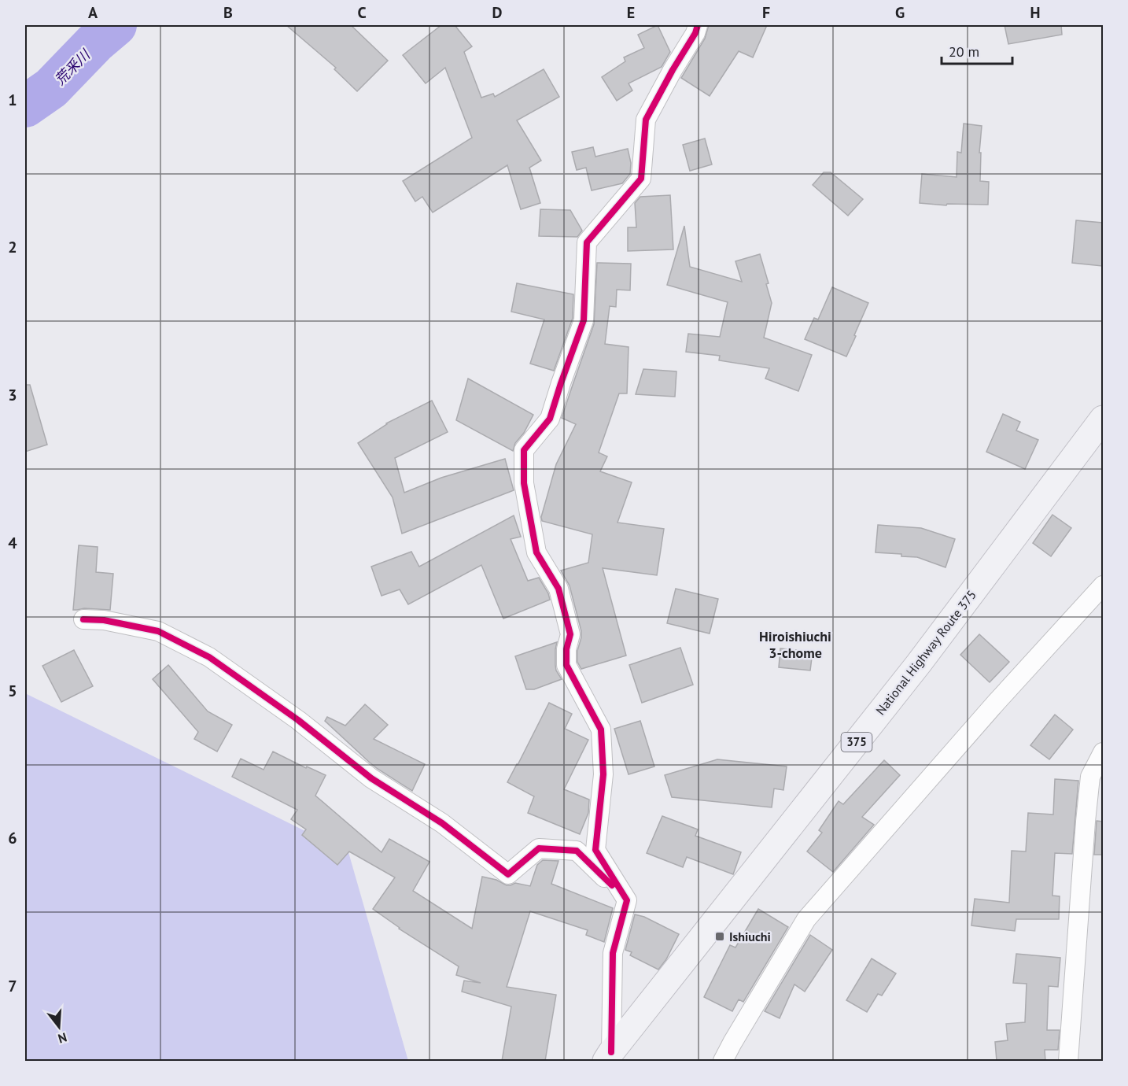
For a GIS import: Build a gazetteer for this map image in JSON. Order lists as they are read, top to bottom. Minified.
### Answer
{"streets":{"highway":["National Highway Route 375","375"]},"districts":["Hiroishiuchi 3-chome"],"water":["荒釆川"],"places":{"transit":["Ishiuchi"]},"scale_bar":"20 m","north":"bottom","grid":{"columns":["A","B","C","D","E","F","G","H"],"rows":["1","2","3","4","5","6","7"]}}
